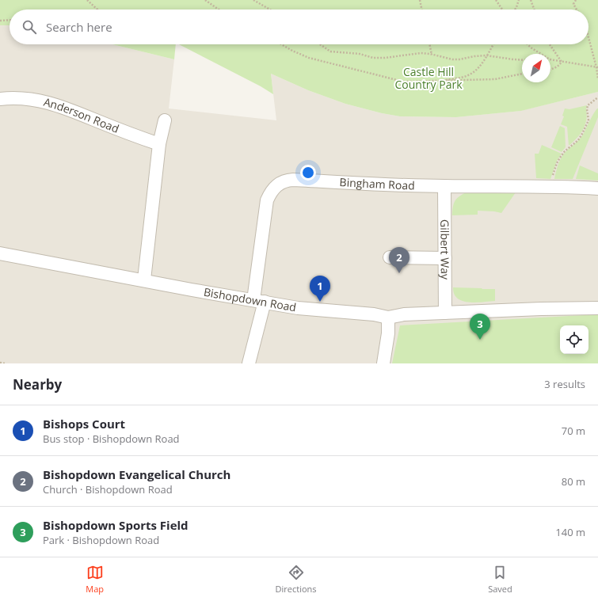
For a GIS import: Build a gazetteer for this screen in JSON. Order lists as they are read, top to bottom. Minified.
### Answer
{"streets":{"street":["Anderson Road","Bingham Road","Gilbert Way","Bishopdown Road"]},"crossings":[["Bingham Road","Gilbert Way"],["Bingham Road","Bishopdown Road"],["Gilbert Way","Bishopdown Road"]],"parks":["Castle Hill Country Park"],"north":"top right","page":{"search":"Search here","pins":["2","1","3"],"heading":["Nearby","3 results"],"list":[{"mark":"1","name":"Bishops Court","note":"Bus stop · Bishopdown Road","value":"70 m"},{"mark":"2","name":"Bishopdown Evangelical Church","note":"Church · Bishopdown Road","value":"80 m"},{"mark":"3","name":"Bishopdown Sports Field","note":"Park · Bishopdown Road","value":"140 m"}],"nav":["Map","Directions","Saved"]}}
